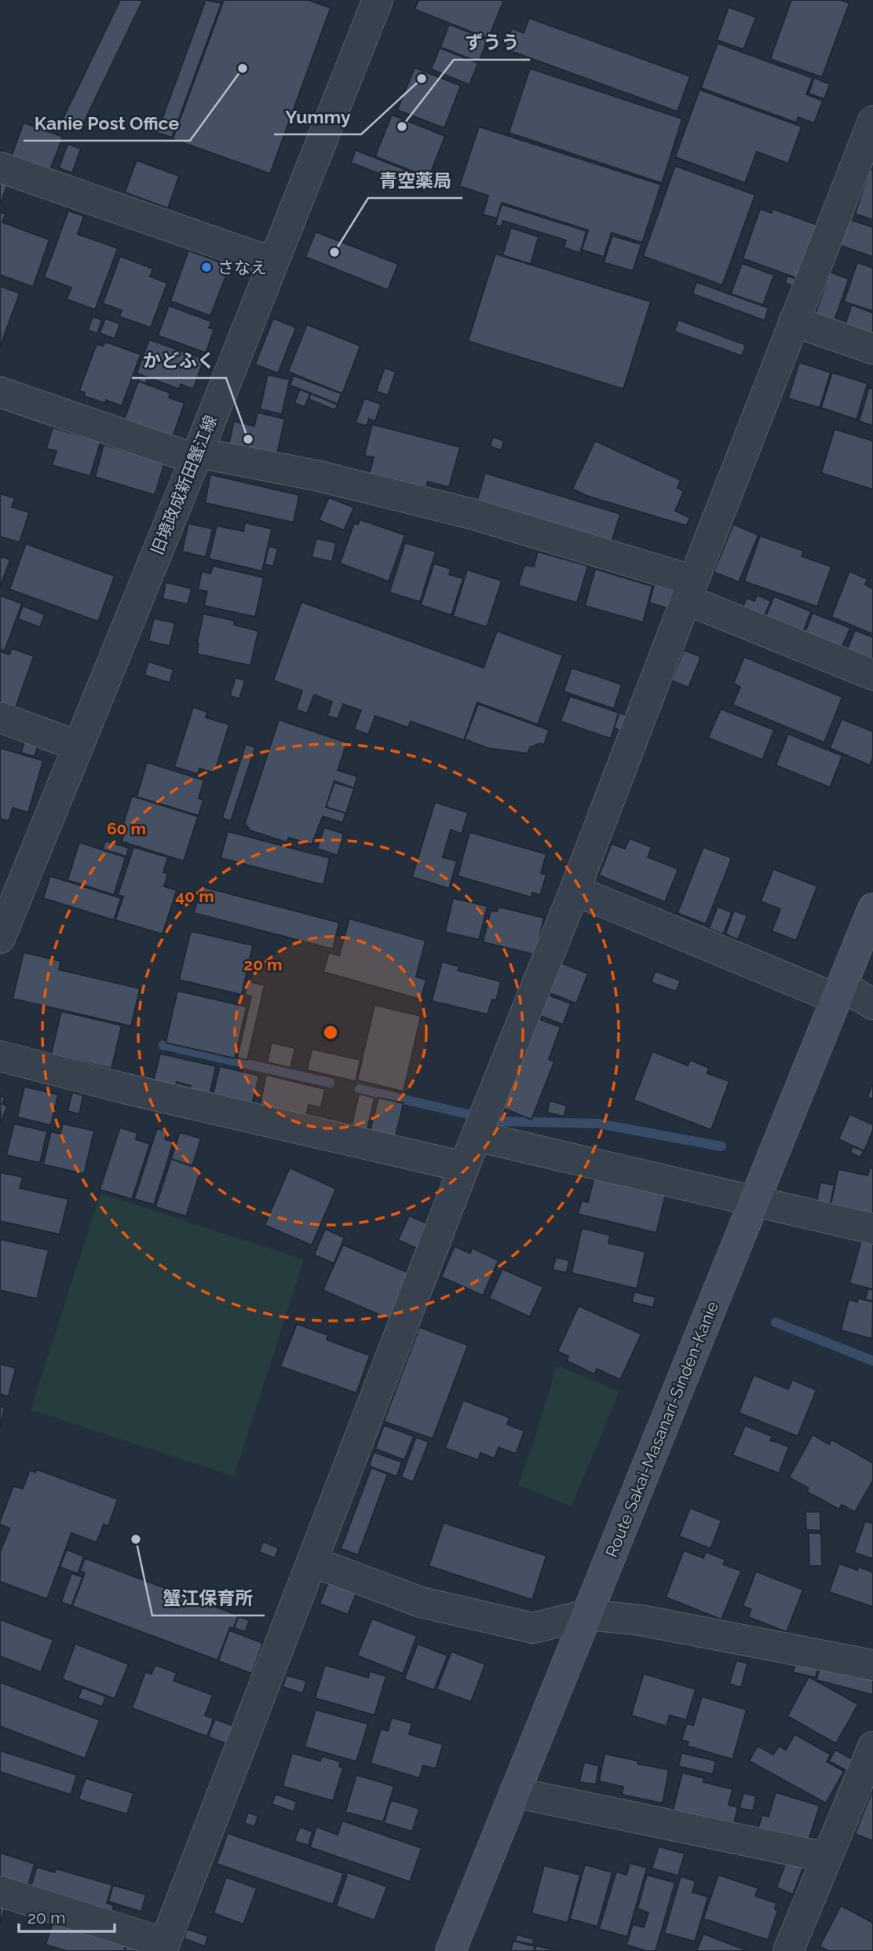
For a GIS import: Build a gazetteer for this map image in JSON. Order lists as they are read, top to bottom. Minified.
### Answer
{"streets":{"main road":["Route Sakai-Masanari-Sinden-Kanie"],"street":["旧境政成新田蟹江線"]},"places":["Kanie Post Office","Yummy","ずうう","青空薬局","さなえ","かどふく","蟹江保育所"],"scale_bar":"20 m","rings":["60 m","40 m","20 m"]}
